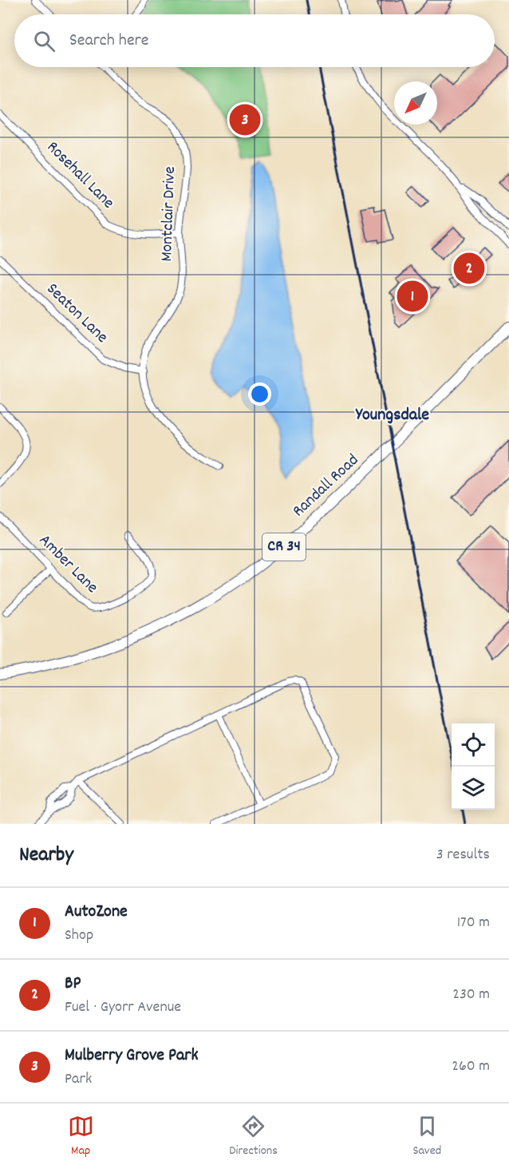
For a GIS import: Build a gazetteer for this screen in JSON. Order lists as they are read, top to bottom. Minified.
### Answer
{"streets":{"main road":["Randall Road","CR 34"],"street":["Rosehall Lane","Montclair Drive","Seaton Lane","Amber Lane"]},"crossings":[["Rosehall Lane","Montclair Drive"],["Montclair Drive","Seaton Lane"]],"districts":["Youngsdale"],"north":"bottom left","page":{"search":"Search here","pins":["3","2","1"],"heading":["Nearby","3 results"],"list":[{"mark":"1","name":"AutoZone","note":"Shop","value":"170 m"},{"mark":"2","name":"BP","note":"Fuel · Gyorr Avenue","value":"230 m"},{"mark":"3","name":"Mulberry Grove Park","note":"Park","value":"260 m"}],"nav":["Map","Directions","Saved"]}}
